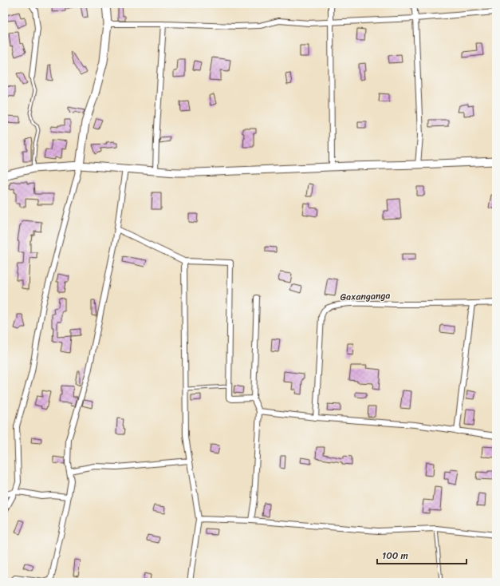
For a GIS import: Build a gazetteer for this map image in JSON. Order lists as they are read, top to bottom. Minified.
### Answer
{"streets":{"street":["Gaxanganga"]},"scale_bar":"100 m"}
